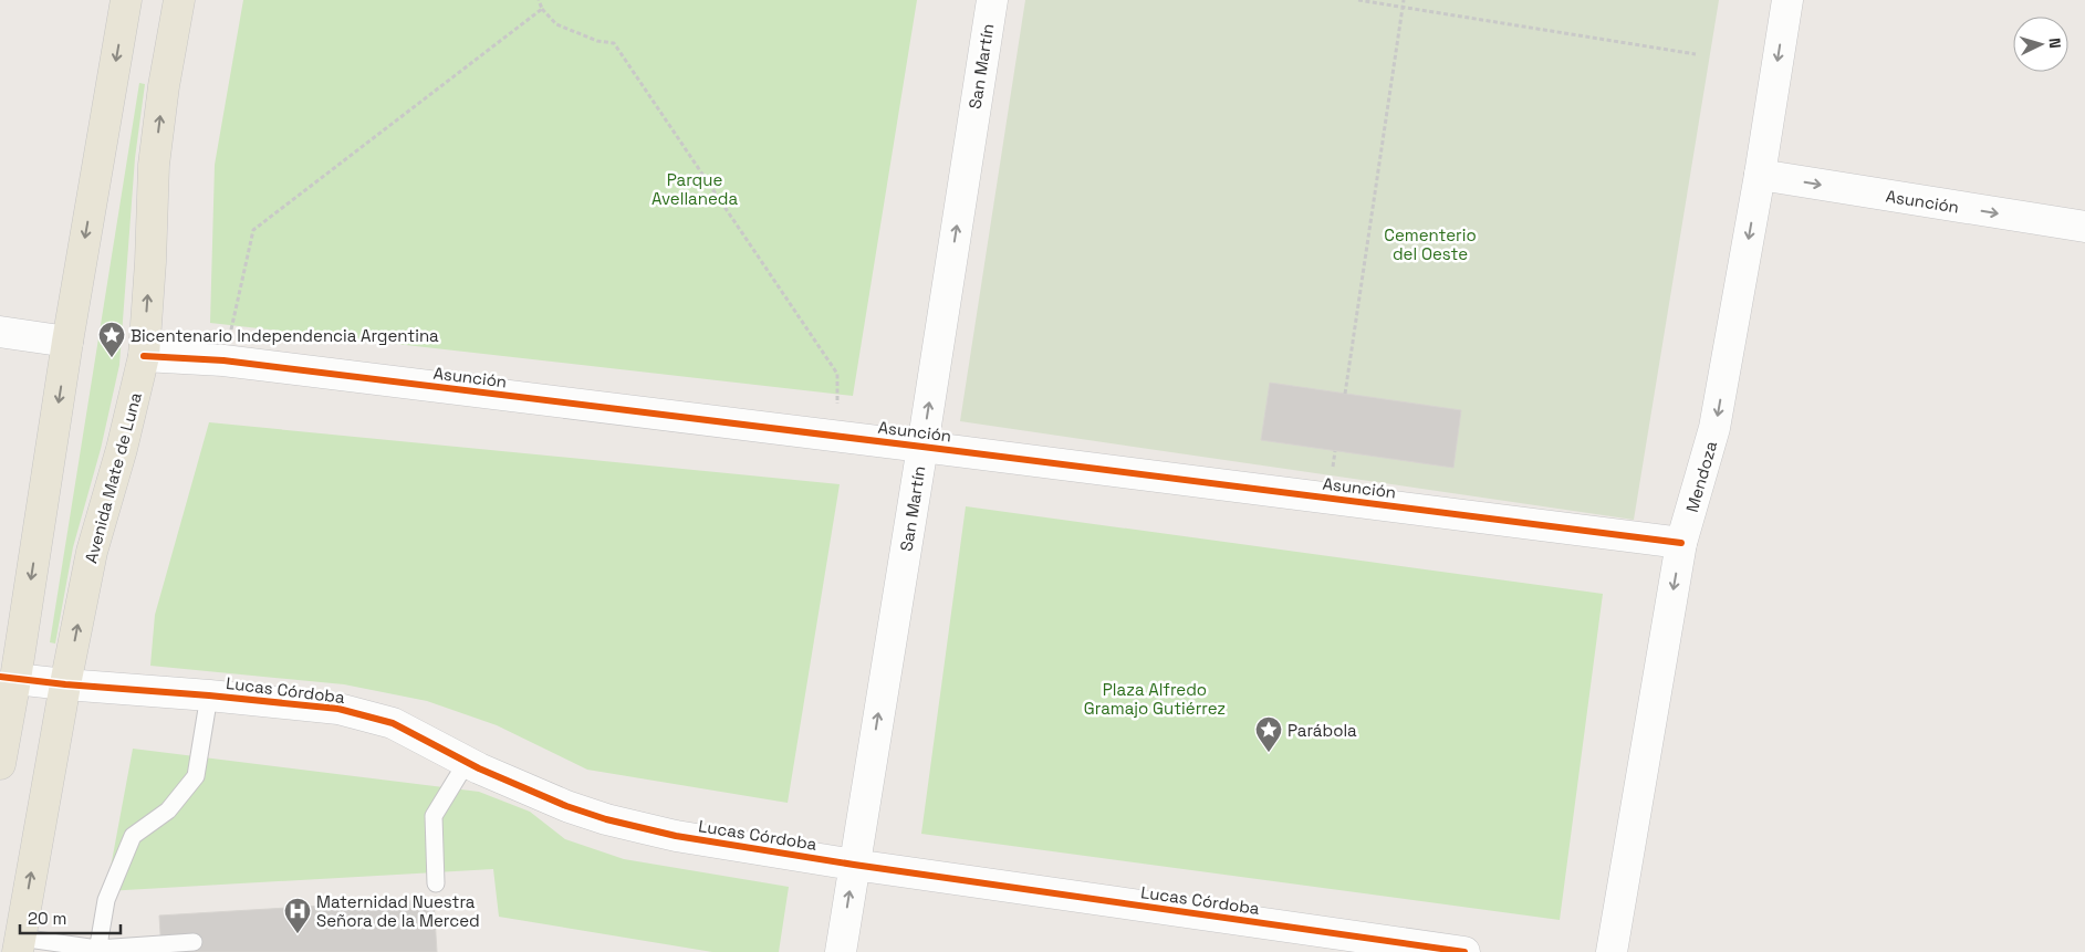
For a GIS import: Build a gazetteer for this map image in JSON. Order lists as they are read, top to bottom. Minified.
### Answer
{"streets":{"main road":["Avenida Mate de Luna"],"street":["San Martín","Asunción","Mendoza","Lucas Córdoba"]},"crossings":[["San Martín","Asunción"],["San Martín","Lucas Córdoba"],["Asunción","Mendoza"],["Asunción","Avenida Mate de Luna"],["Avenida Mate de Luna","Lucas Córdoba"]],"one_way":["San Martín","Mendoza"],"parks":["Parque Avellaneda","Cementerio del Oeste","Plaza Alfredo Gramajo Gutiérrez"],"places":{"place":["Bicentenario Independencia Argentina","Parábola"],"hospital":["Maternidad Nuestra Señora de la Merced"]},"scale_bar":"20 m","north":"right"}
